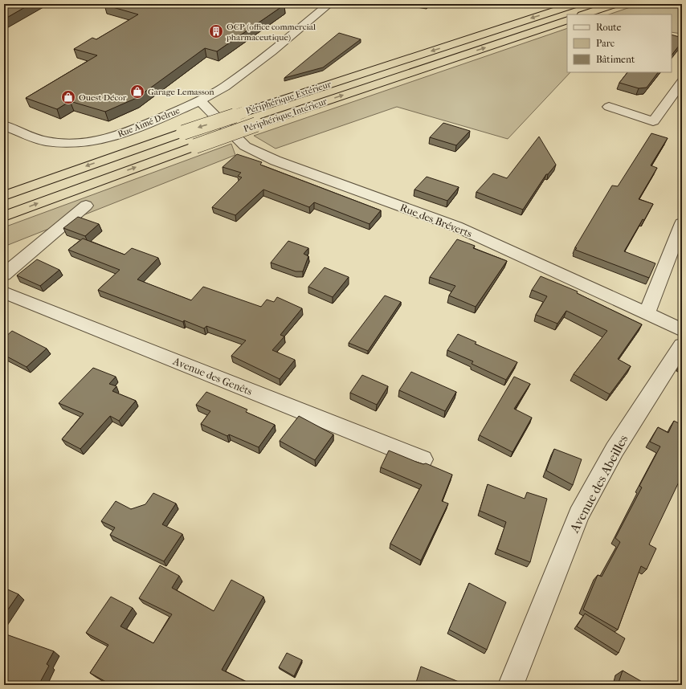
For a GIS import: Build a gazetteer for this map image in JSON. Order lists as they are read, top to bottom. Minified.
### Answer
{"streets":{"highway":["Périphérique Extérieur","Périphérique Intérieur"],"street":["Rue Aimé Delrue","Rue des Bréverts","Avenue des Genêts","Avenue des Abeilles"]},"crossings":[["Rue Aimé Delrue","Rue des Bréverts"]],"one_way":["Périphérique Extérieur","Périphérique Intérieur"],"places":{"building":["OCP (office commercial pharmaceutique)"],"shop":["Garage Lemasson","Ouest Décor"]},"legend":["Route","Parc","Bâtiment"]}
